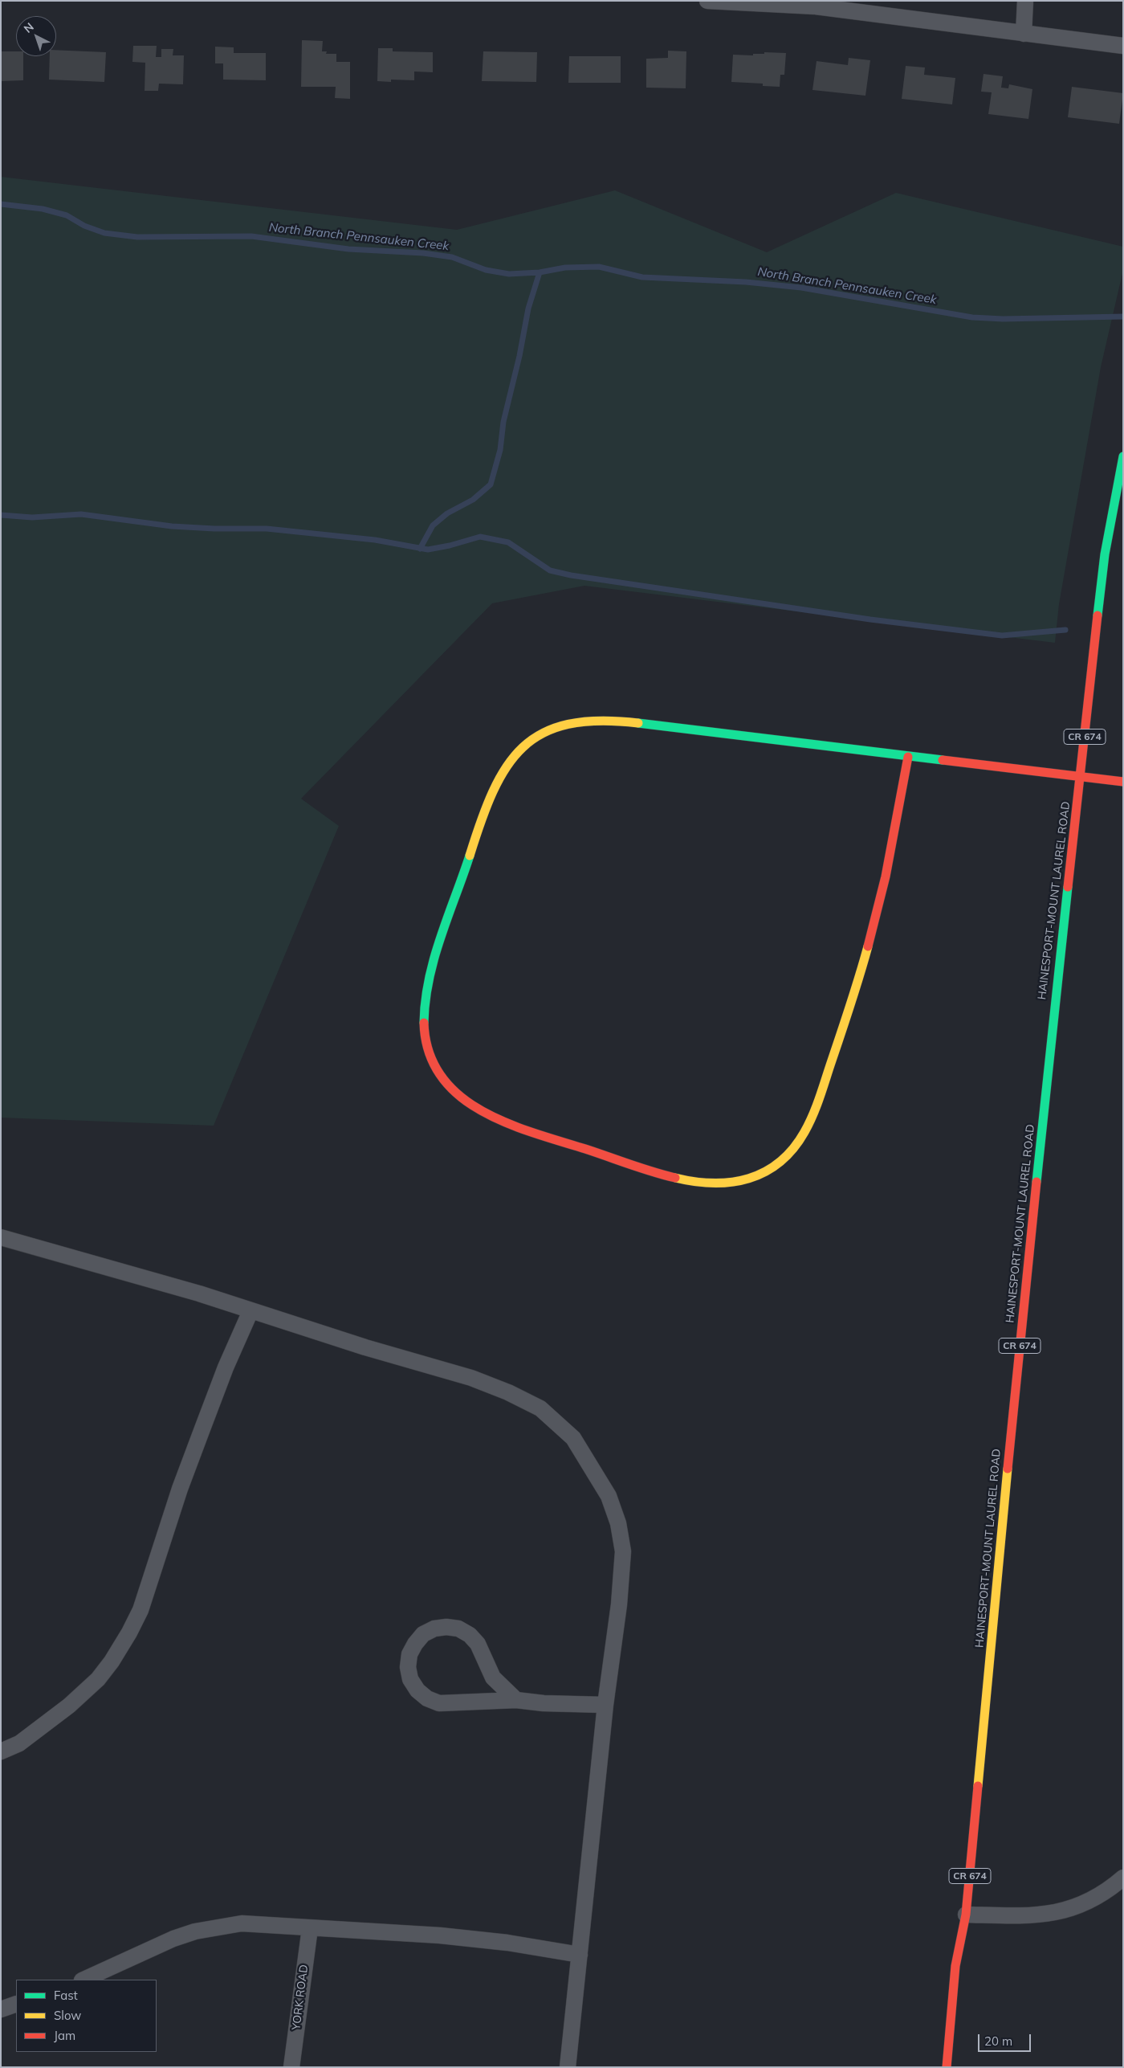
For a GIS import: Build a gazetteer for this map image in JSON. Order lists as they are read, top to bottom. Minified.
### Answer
{"streets":{"street":["CR 674","HAINESPORT-MOUNT LAUREL ROAD","YORK ROAD"]},"water":["North Branch Pennsauken Creek"],"legend":["Fast","Slow","Jam"],"scale_bar":"20 m","north":"top left"}
